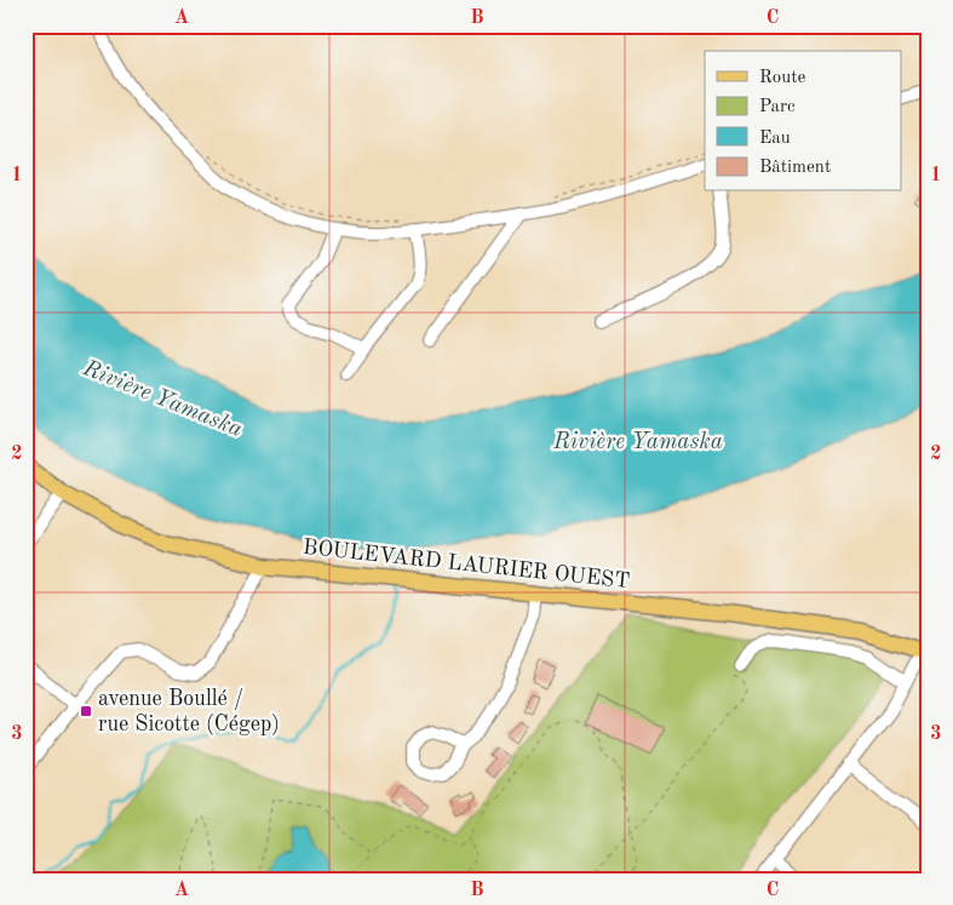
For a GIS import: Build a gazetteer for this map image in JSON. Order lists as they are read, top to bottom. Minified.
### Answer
{"streets":{"main road":["BOULEVARD LAURIER OUEST"]},"water":["Rivière Yamaska"],"places":{"transit":["avenue Boullé / rue Sicotte (Cégep)"]},"legend":["Route","Parc","Eau","Bâtiment"],"grid":{"columns":["A","B","C"],"rows":["1","2","3"]}}
